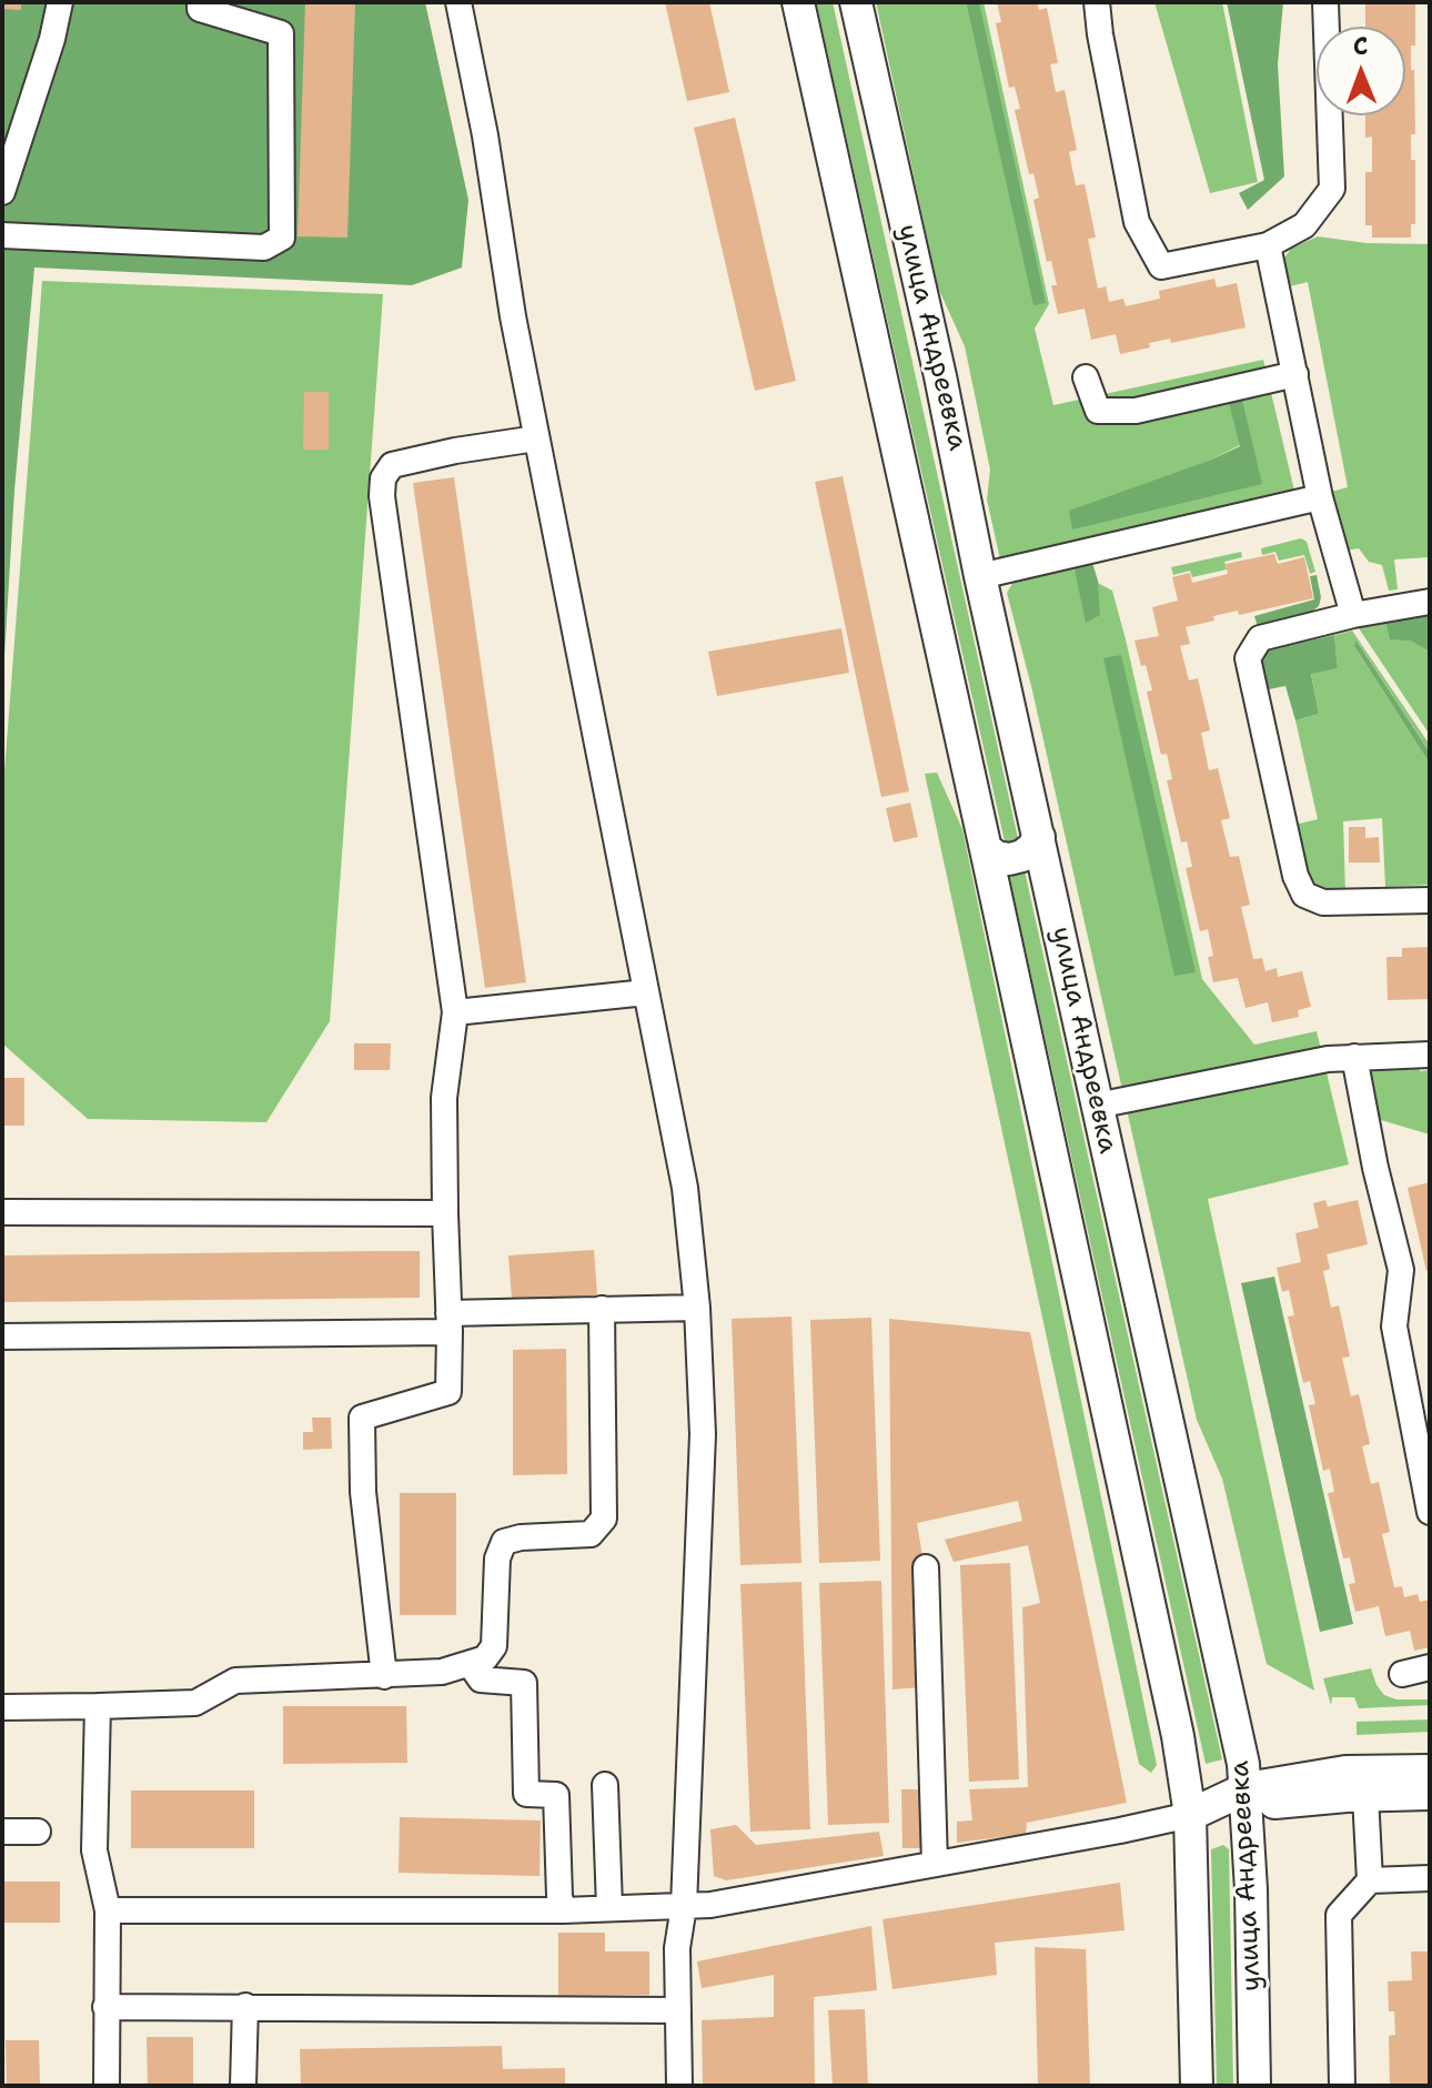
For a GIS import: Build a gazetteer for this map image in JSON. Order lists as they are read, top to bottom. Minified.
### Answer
{"streets":{"main road":["улица Андреевка"]},"north":"top"}
